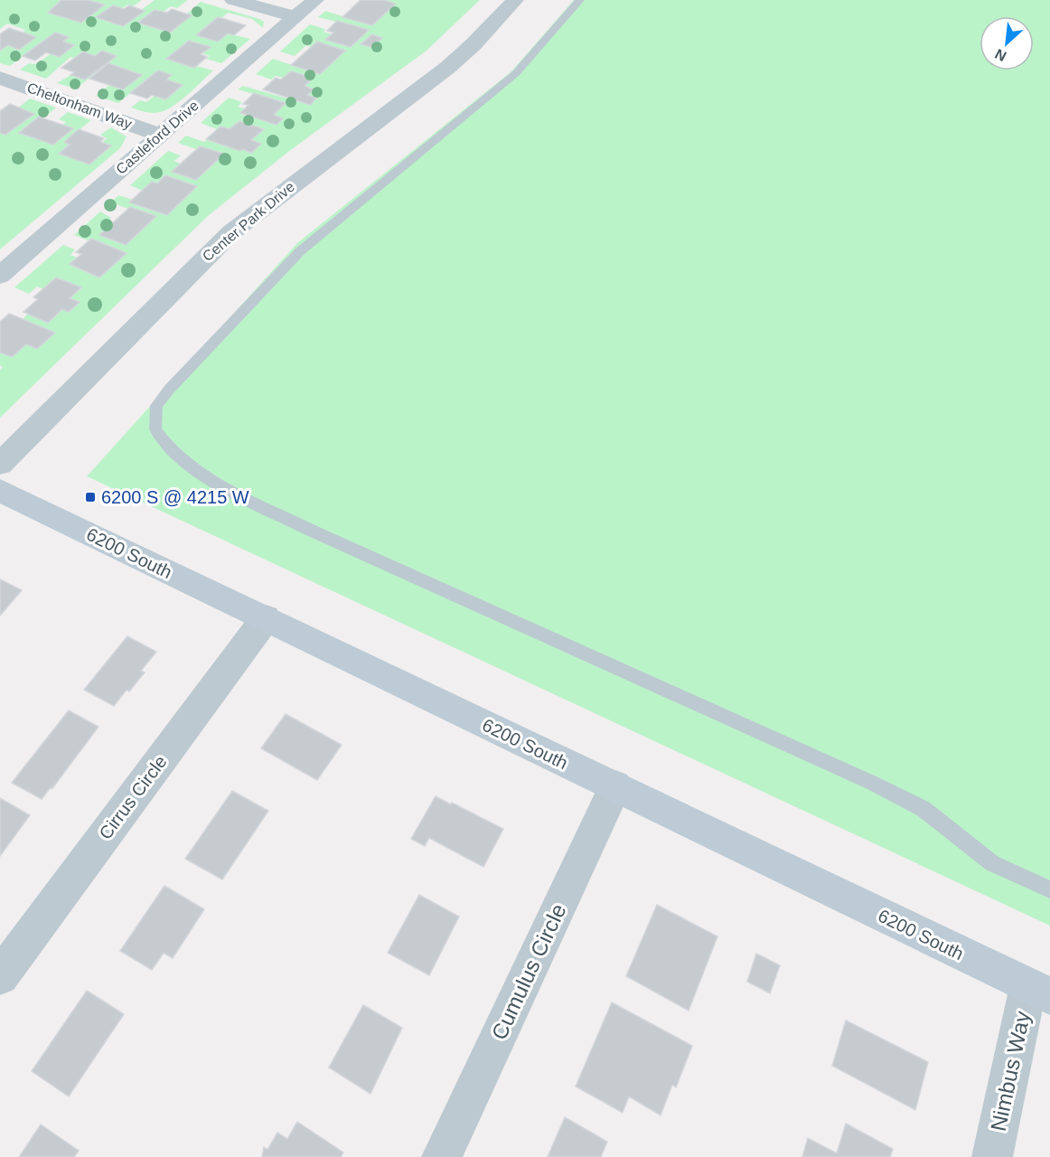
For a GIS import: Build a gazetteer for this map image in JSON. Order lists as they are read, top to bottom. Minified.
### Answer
{"streets":{"main road":["6200 South"],"street":["Cheltonham Way","Castleford Drive","Center Park Drive","Cirrus Circle","Cumulus Circle","Nimbus Way"]},"crossings":[["Cheltonham Way","Castleford Drive"],["6200 South","Cirrus Circle"],["6200 South","Cumulus Circle"],["6200 South","Nimbus Way"]],"places":{"transit":["6200 S @ 4215 W"]},"north":"bottom left"}
